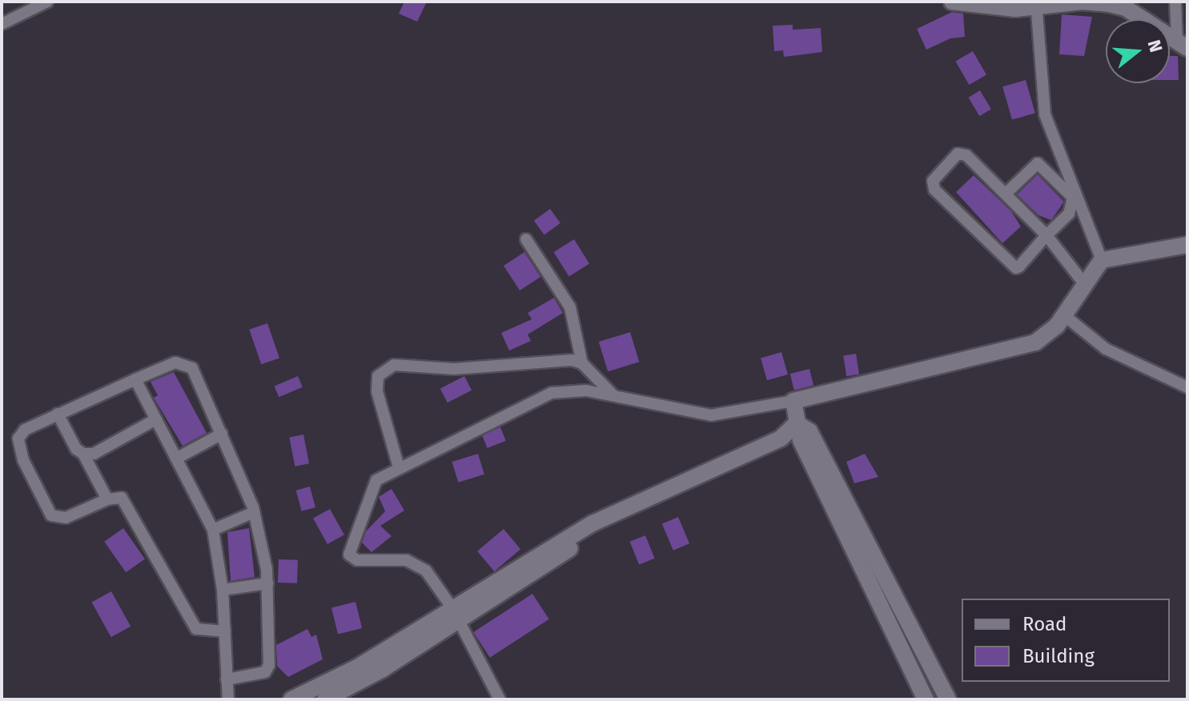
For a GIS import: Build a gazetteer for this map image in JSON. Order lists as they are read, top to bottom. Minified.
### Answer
{"legend":["Road","Building"],"north":"right"}
